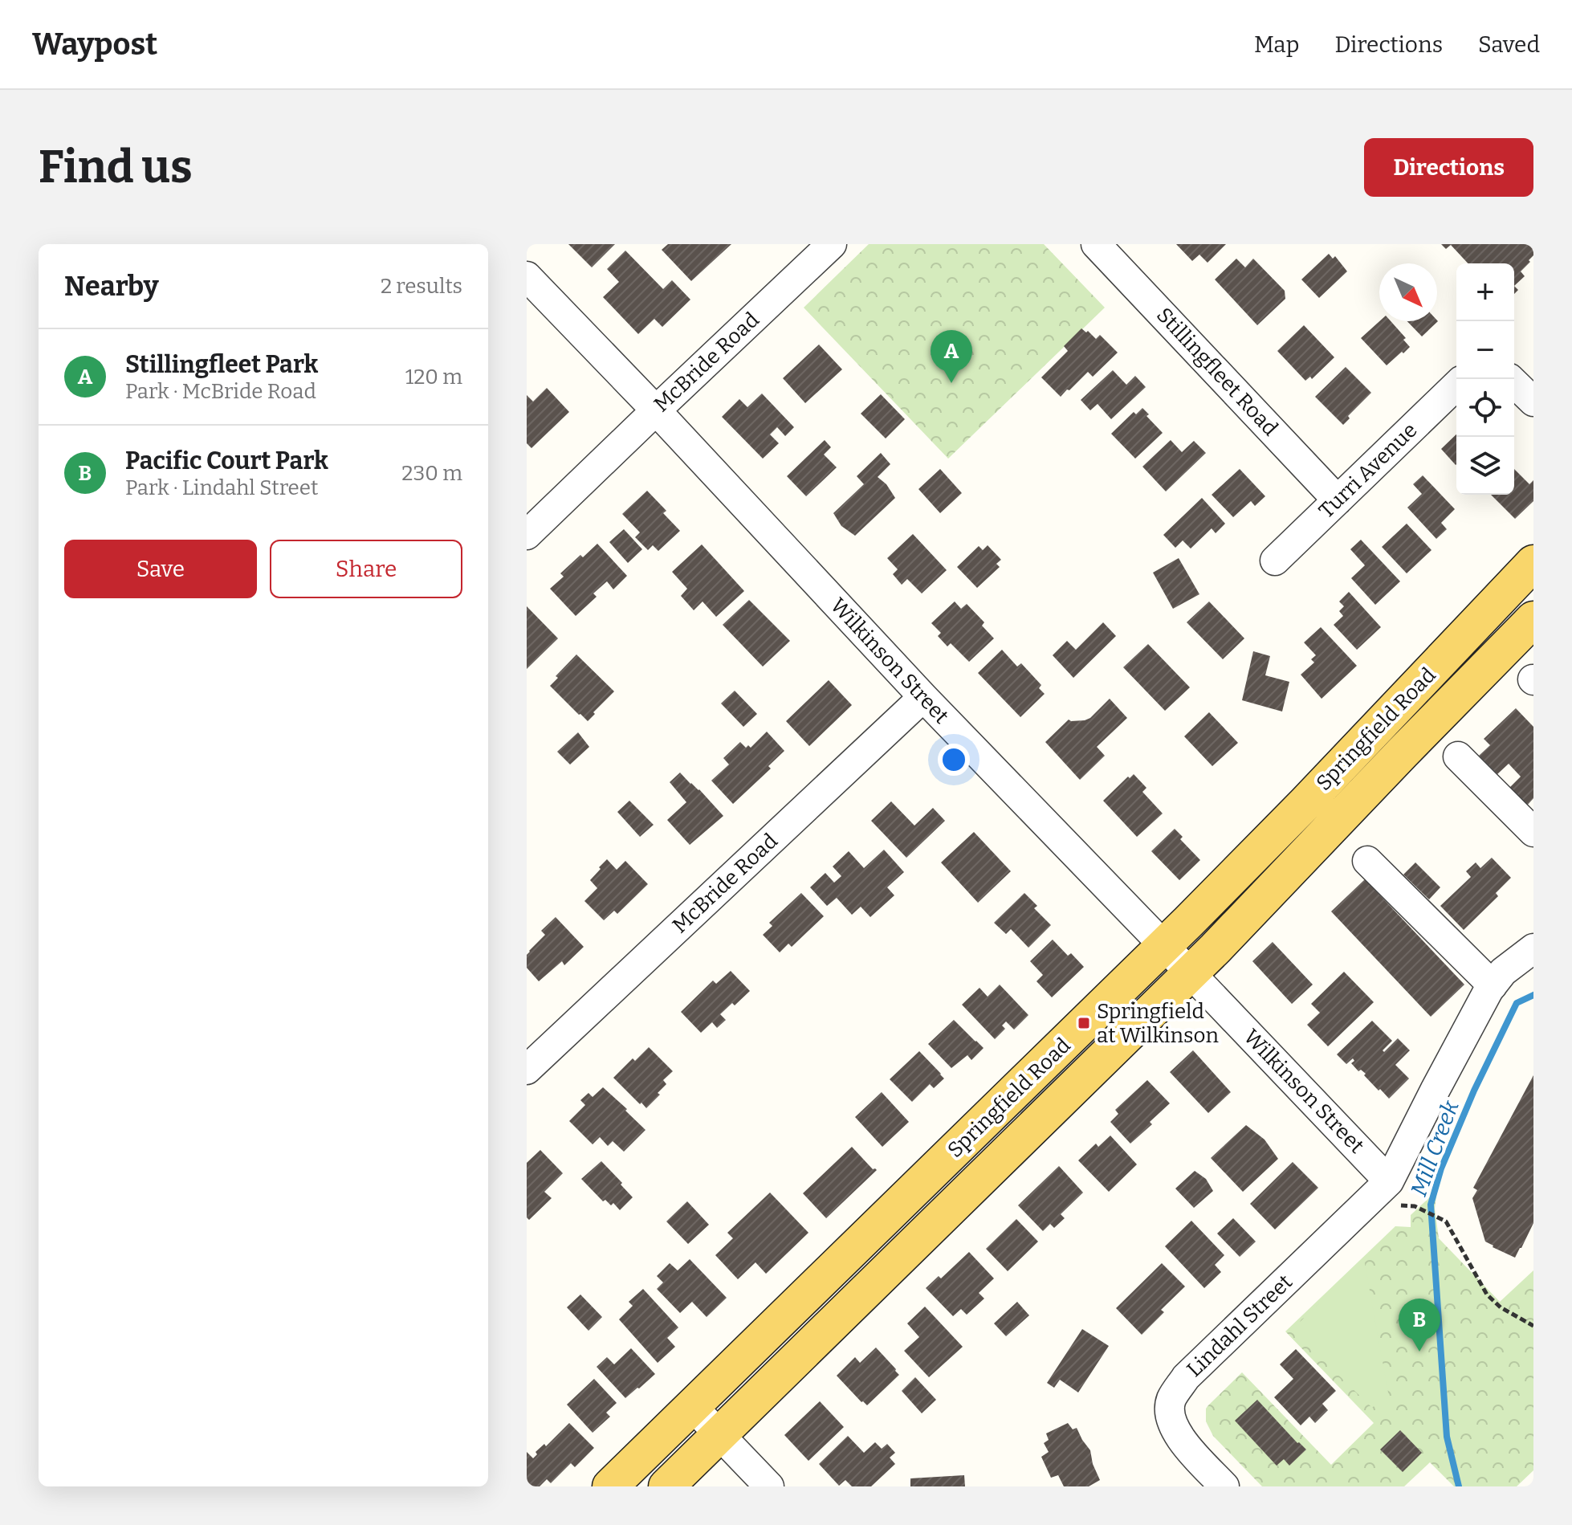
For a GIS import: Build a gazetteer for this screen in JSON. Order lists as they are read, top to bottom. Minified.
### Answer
{"streets":{"main road":["Springfield Road"],"street":["McBride Road","Stillingfleet Road","Turri Avenue","Wilkinson Street","Lindahl Street"]},"crossings":[["McBride Road","Wilkinson Street"],["Stillingfleet Road","Turri Avenue"],["Wilkinson Street","Springfield Road"],["Wilkinson Street","Lindahl Street"]],"water":["Mill Creek"],"places":{"transit":["Springfield at Wilkinson"]},"north":"bottom right","page":{"header":"Waypost","nav":["Map","Directions","Saved"],"buttons":["Directions",["Save","Share"]],"title":"Find us","heading":["Nearby","2 results"],"map_buttons":["+","−"],"list":[{"mark":"A","name":"Stillingfleet Park","note":"Park · McBride Road","value":"120 m"},{"mark":"B","name":"Pacific Court Park","note":"Park · Lindahl Street","value":"230 m"}],"pins":["A","B"]}}
